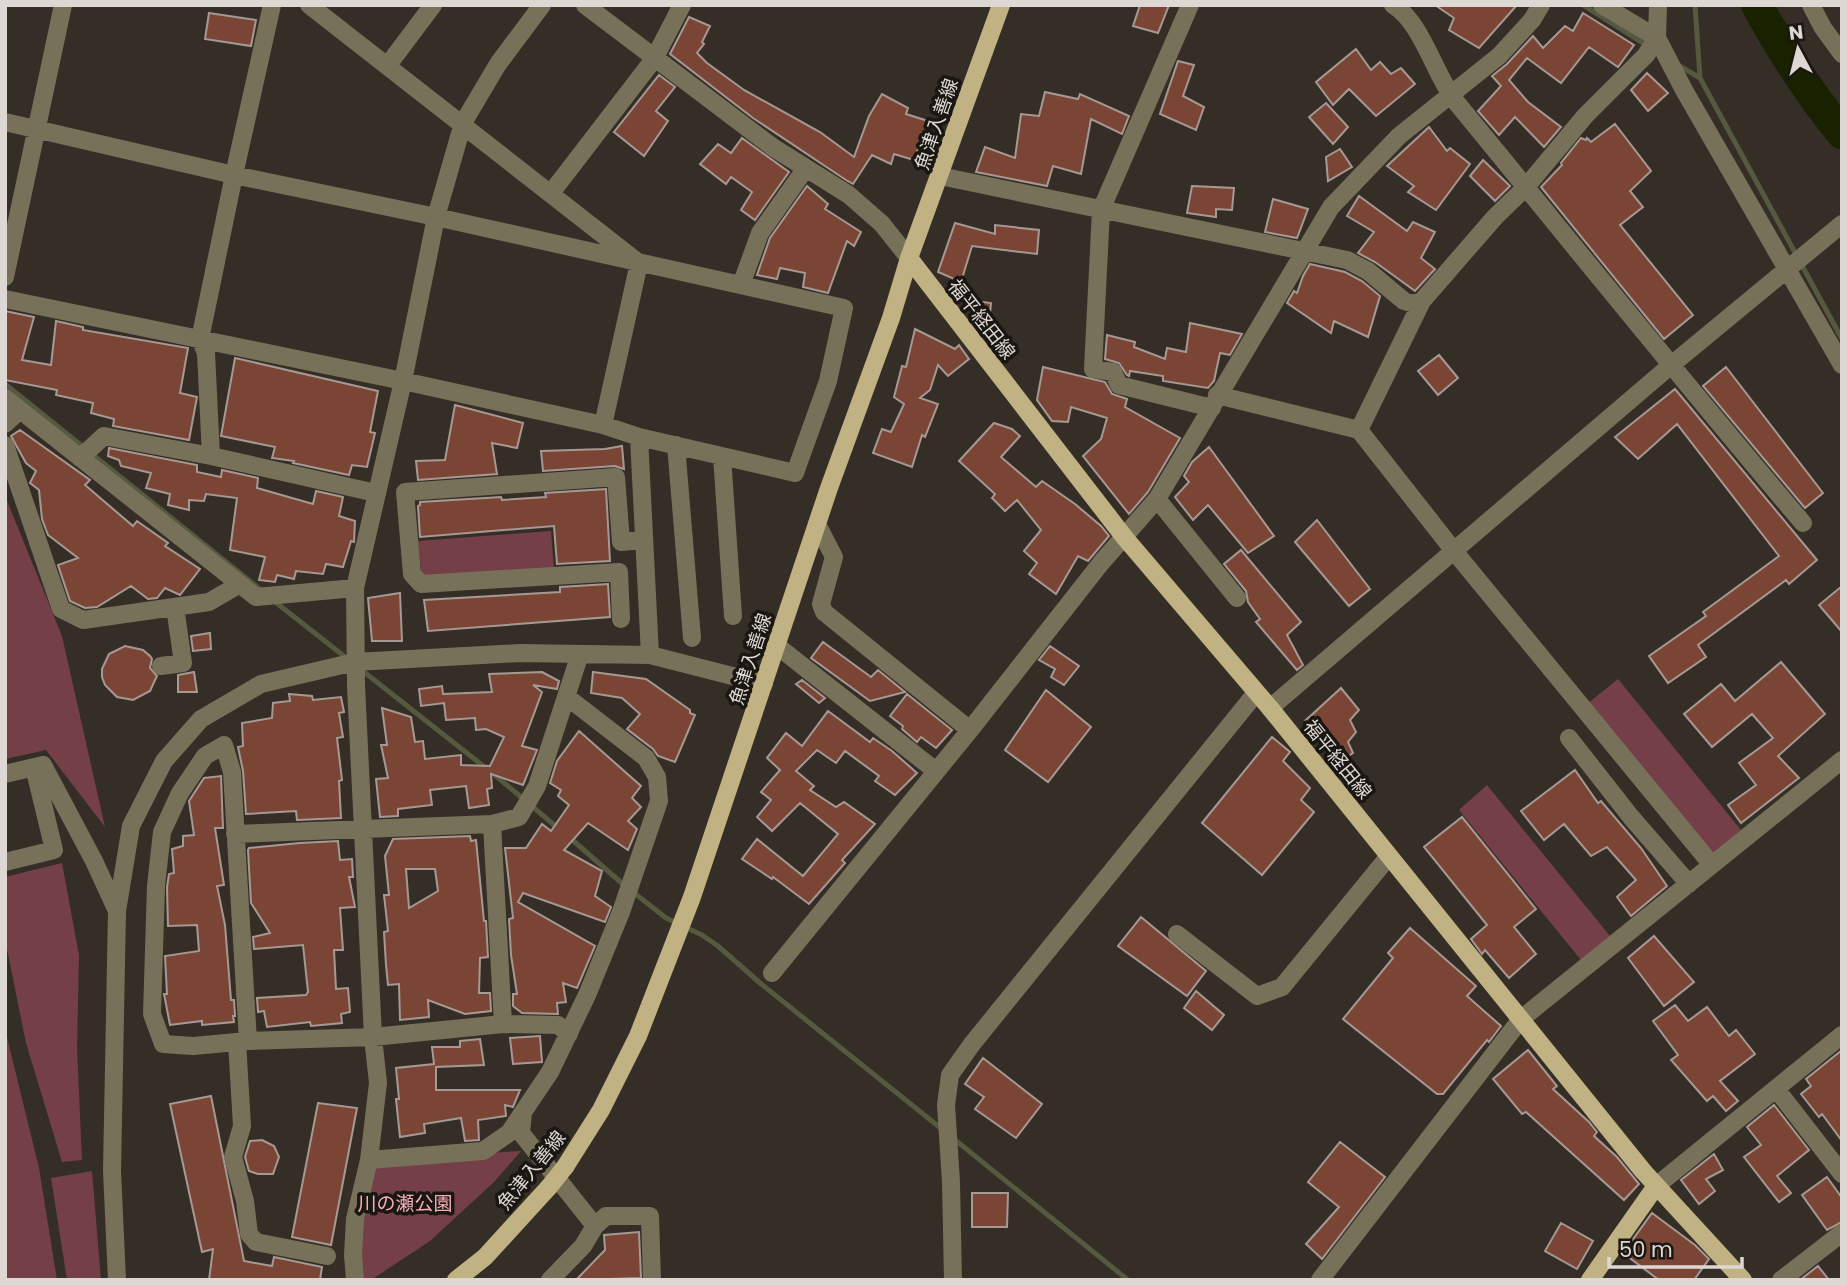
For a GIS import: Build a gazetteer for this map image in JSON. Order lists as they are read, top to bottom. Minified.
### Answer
{"streets":{"main road":["魚津入善線","福平経田線"]},"crossings":[["魚津入善線","福平経田線"]],"parks":["川の瀬公園"],"scale_bar":"50 m","north":"top"}
